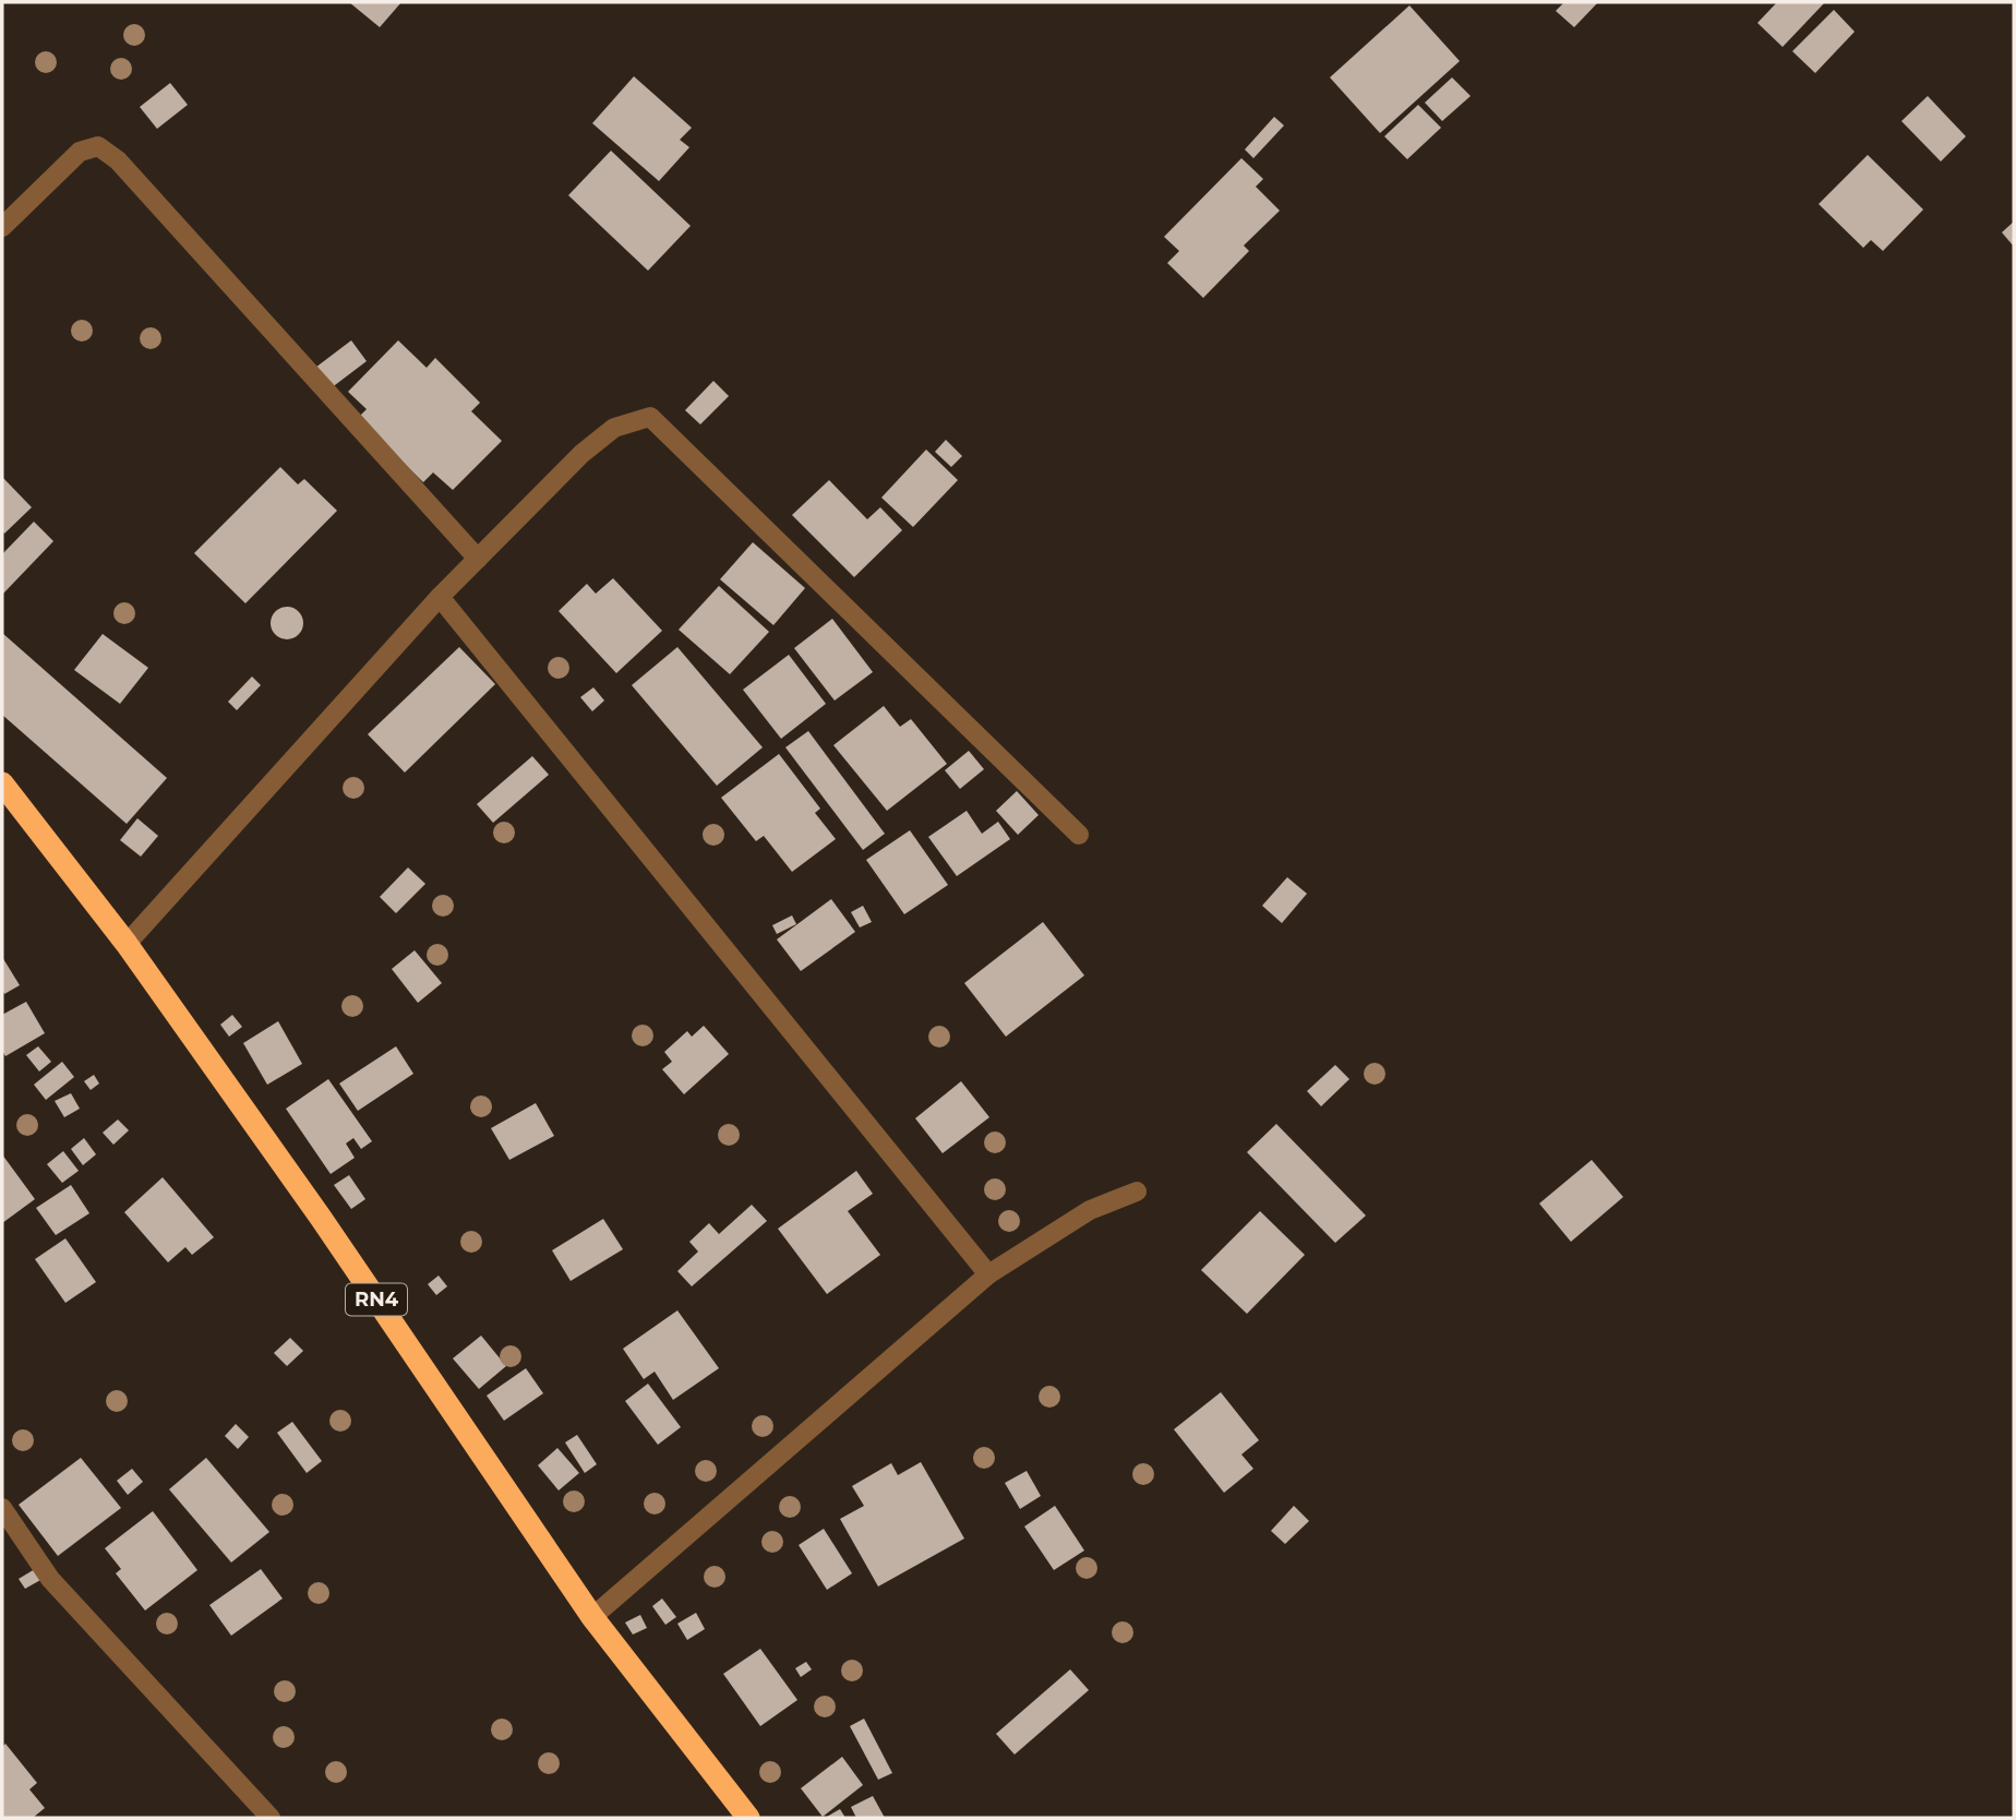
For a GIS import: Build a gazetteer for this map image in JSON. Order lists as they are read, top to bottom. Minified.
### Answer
{"streets":{"highway":["RN4"]}}
